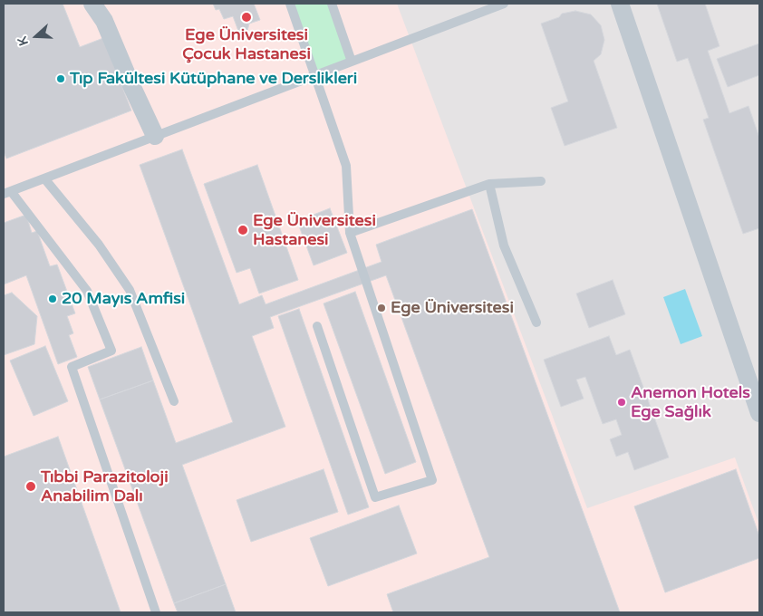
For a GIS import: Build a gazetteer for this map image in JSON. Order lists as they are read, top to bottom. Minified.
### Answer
{"places":["Ege Üniversitesi Çocuk Hastanesi","Tıp Fakültesi Kütüphane ve Derslikleri","Ege Üniversitesi Hastanesi","20 Mayıs Amfisi","Ege Üniversitesi","Anemon Hotels Ege Sağlık","Tıbbi Parazitoloji Anabilim Dalı"],"north":"left"}
